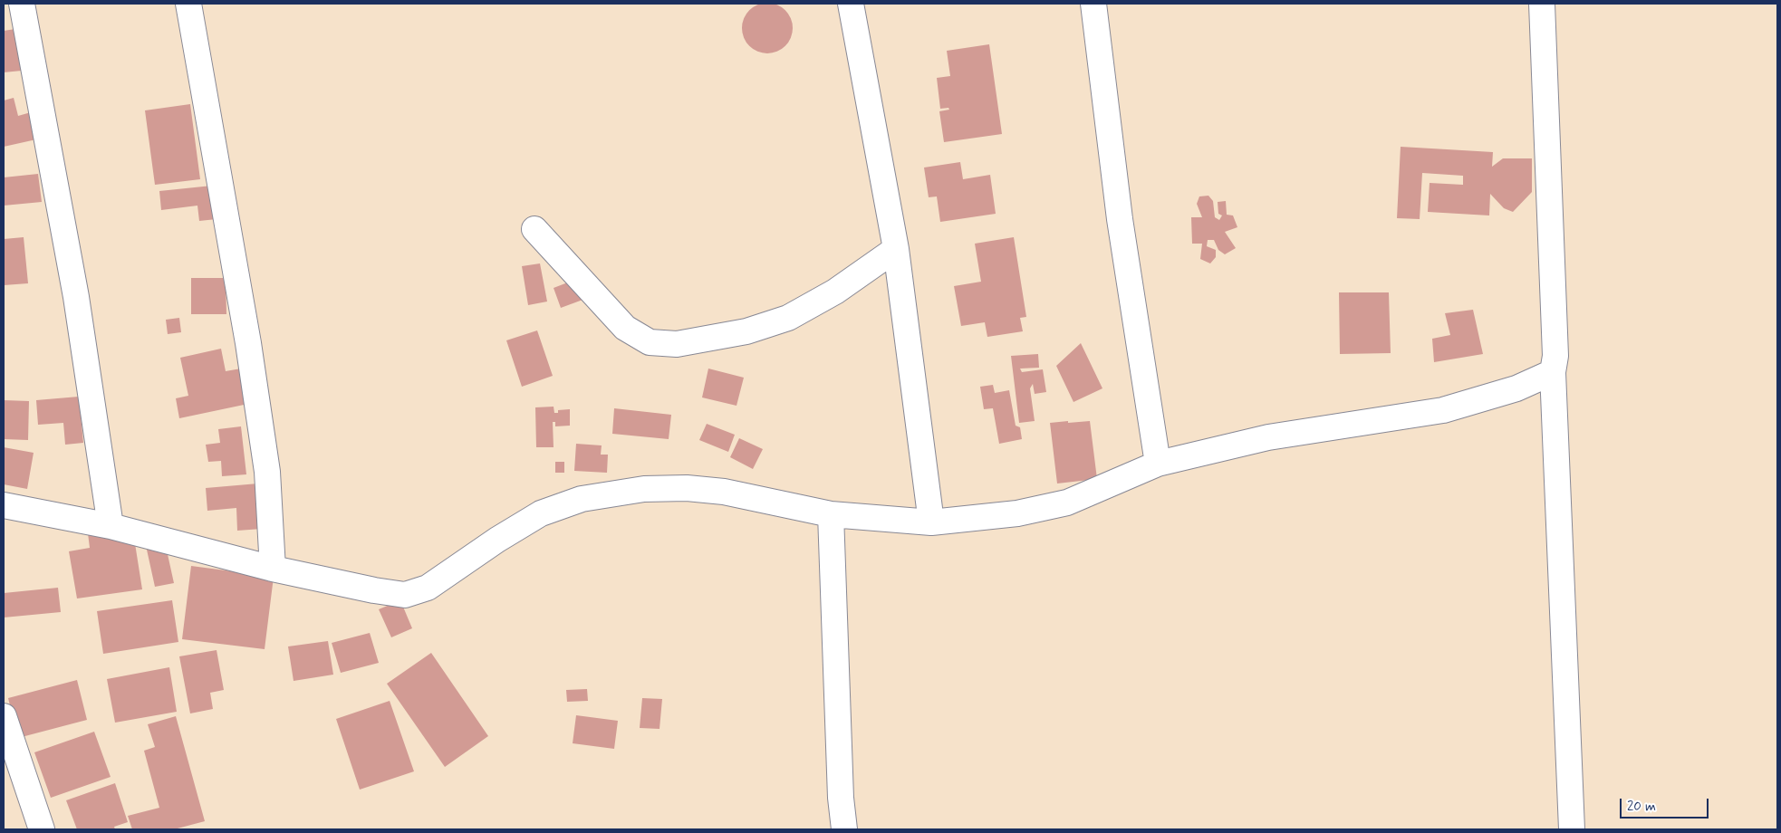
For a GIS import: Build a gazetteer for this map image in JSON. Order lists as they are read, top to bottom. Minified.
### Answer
{"scale_bar":"20 m"}
